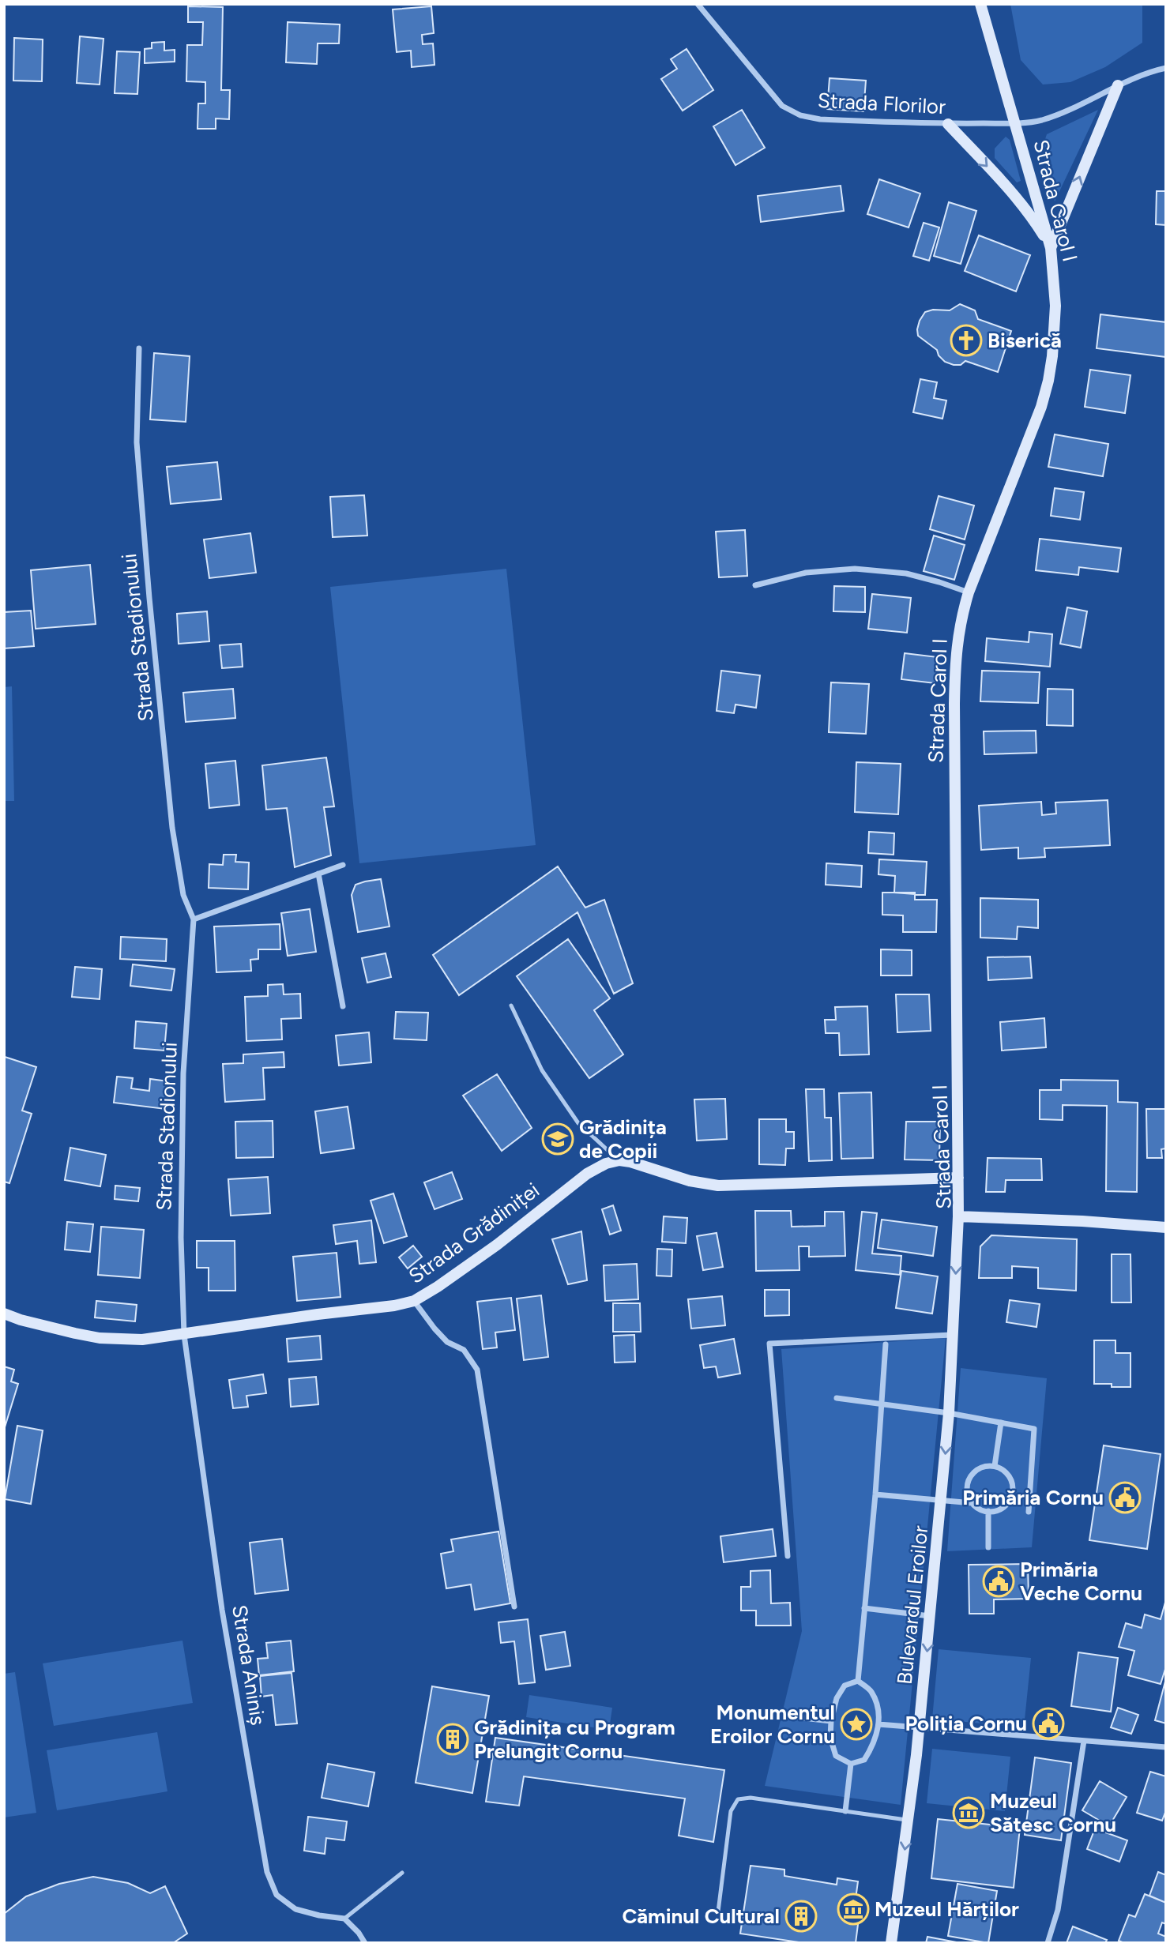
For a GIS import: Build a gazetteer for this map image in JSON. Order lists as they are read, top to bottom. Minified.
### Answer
{"streets":{"main road":["Strada Carol I","Strada Grădiniței","Bulevardul Eroilor"],"street":["Strada Florilor","Strada Stadionului","Strada Aniniș"]},"crossings":[["Strada Florilor","Strada Carol I"],["Strada Carol I","Bulevardul Eroilor"],["Strada Stadionului","Strada Grădiniței"],["Strada Stadionului","Strada Aniniș"],["Strada Grădiniței","Strada Aniniș"]],"one_way":["Bulevardul Eroilor"],"places":{"church":["Biserică"],"school or university":["Grădinița de Copii"],"public building":["Primăria Cornu","Primăria Veche Cornu","Poliția Cornu"],"place":["Monumentul Eroilor Cornu"],"building":["Grădinița cu Program Prelungit Cornu","Căminul Cultural"],"museum":["Muzeul Sătesc Cornu","Muzeul Hărților"]}}
